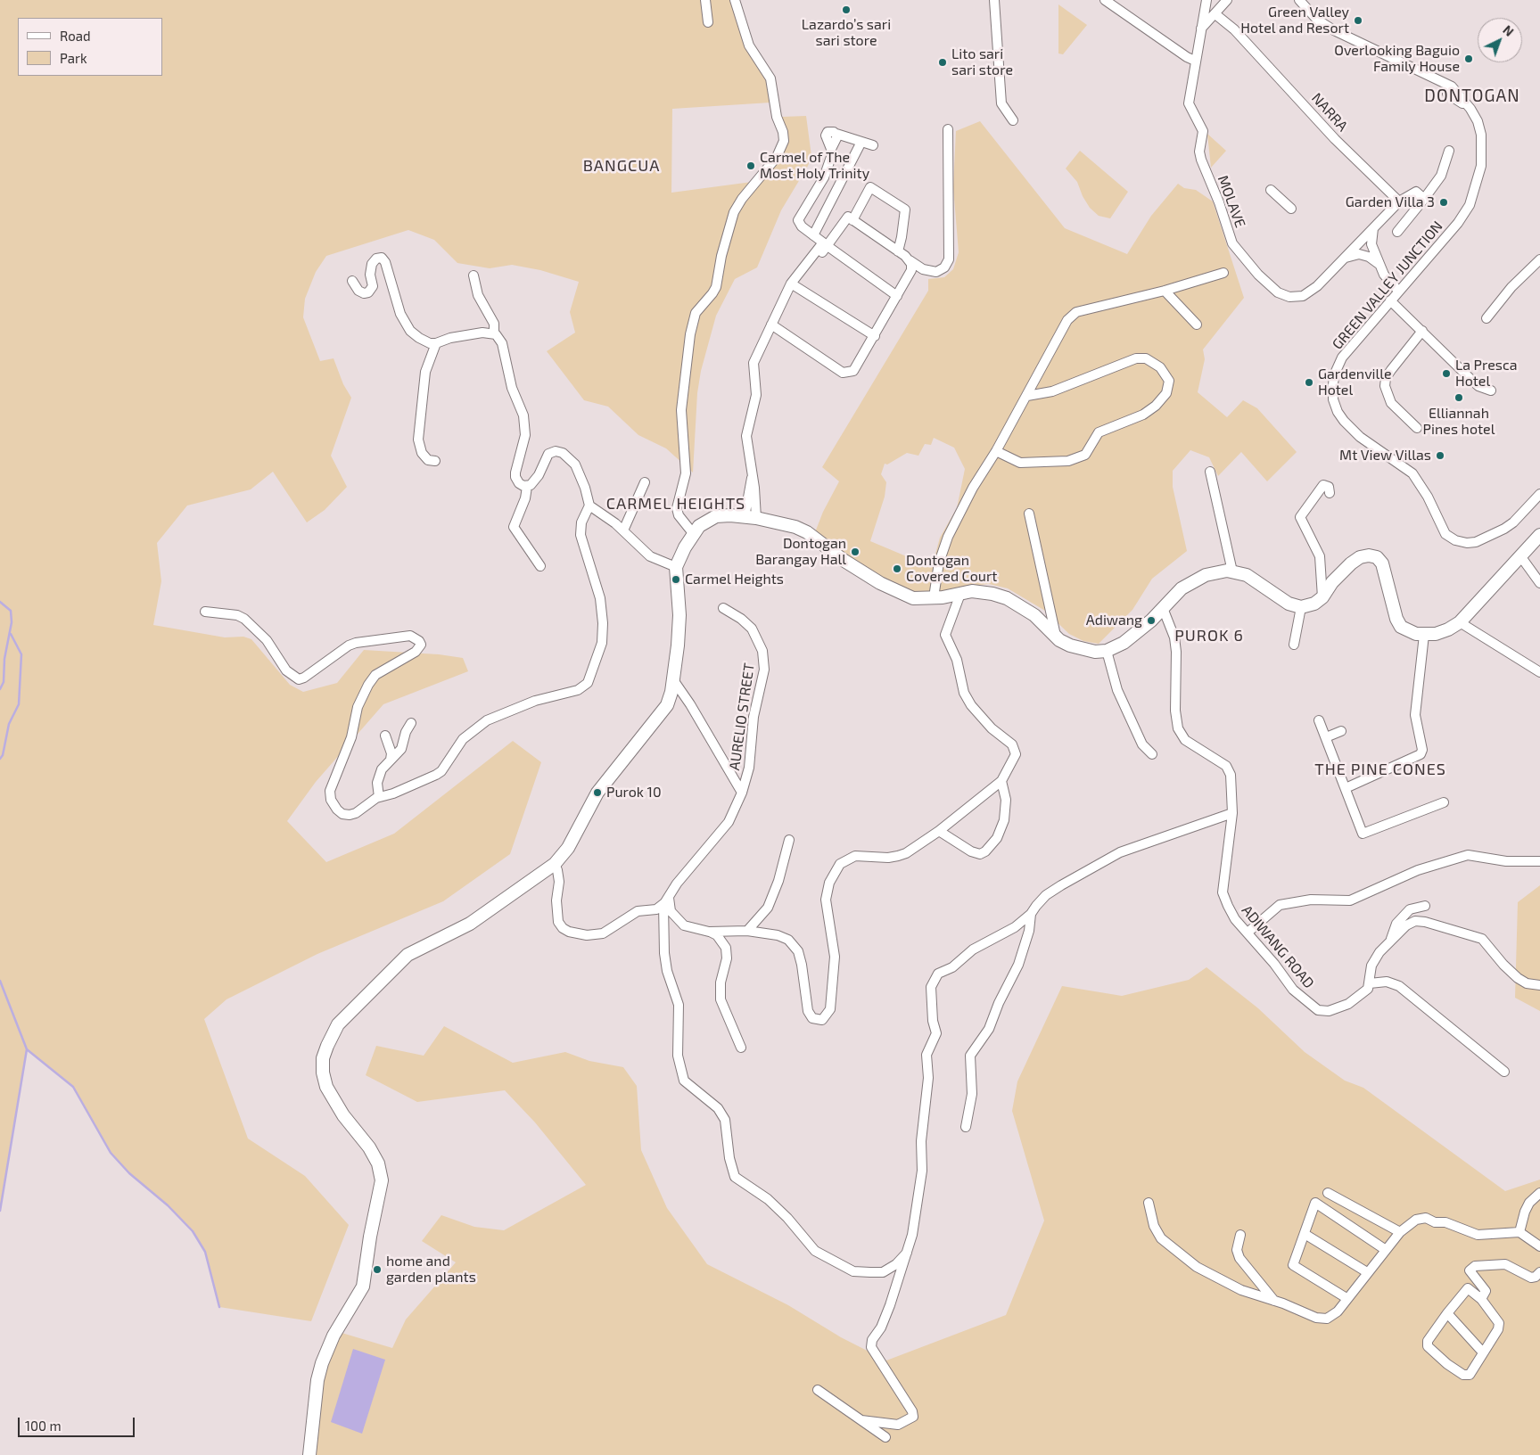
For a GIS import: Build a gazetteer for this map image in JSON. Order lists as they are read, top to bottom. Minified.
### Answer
{"streets":{"street":["NARRA","MOLAVE","GREEN VALLEY JUNCTION","AURELIO STREET","ADIWANG ROAD"]},"districts":["DONTOGAN","BANGCUA","CARMEL HEIGHTS","PUROK 6","THE PINE CONES"],"places":["Lazardo’s sari sari store","Green Valley Hotel and Resort","Overlooking Baguio Family House","Lito sari sari store","Carmel of The Most Holy Trinity","Garden Villa 3","La Presca Hotel","Gardenville Hotel","Elliannah Pines hotel","Mt View Villas","Dontogan Barangay Hall","Dontogan Covered Court","Carmel Heights","Adiwang","Purok 10","home and garden plants"],"legend":["Road","Park"],"scale_bar":"100 m","north":"top right"}
